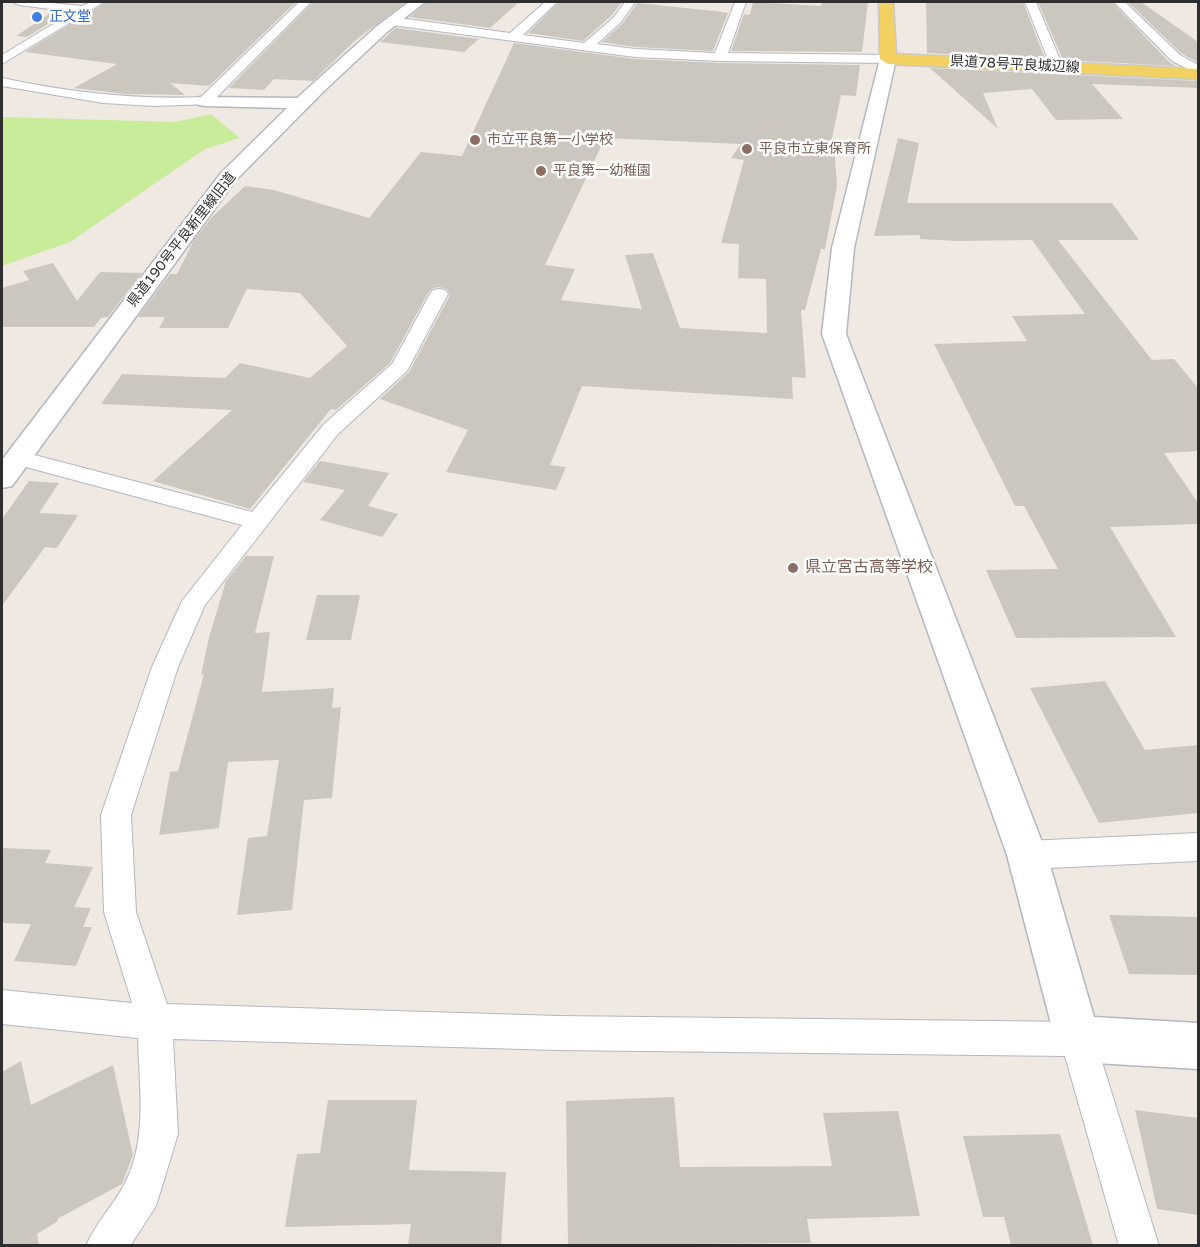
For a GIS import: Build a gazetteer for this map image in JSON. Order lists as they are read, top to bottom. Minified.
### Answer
{"streets":{"main road":["県道78号平良城辺線"],"street":["県道190号平良新里線旧道"]},"places":["正文堂","市立平良第一小学校","平良市立東保育所","平良第一幼稚園","県立宮古高等学校"]}
